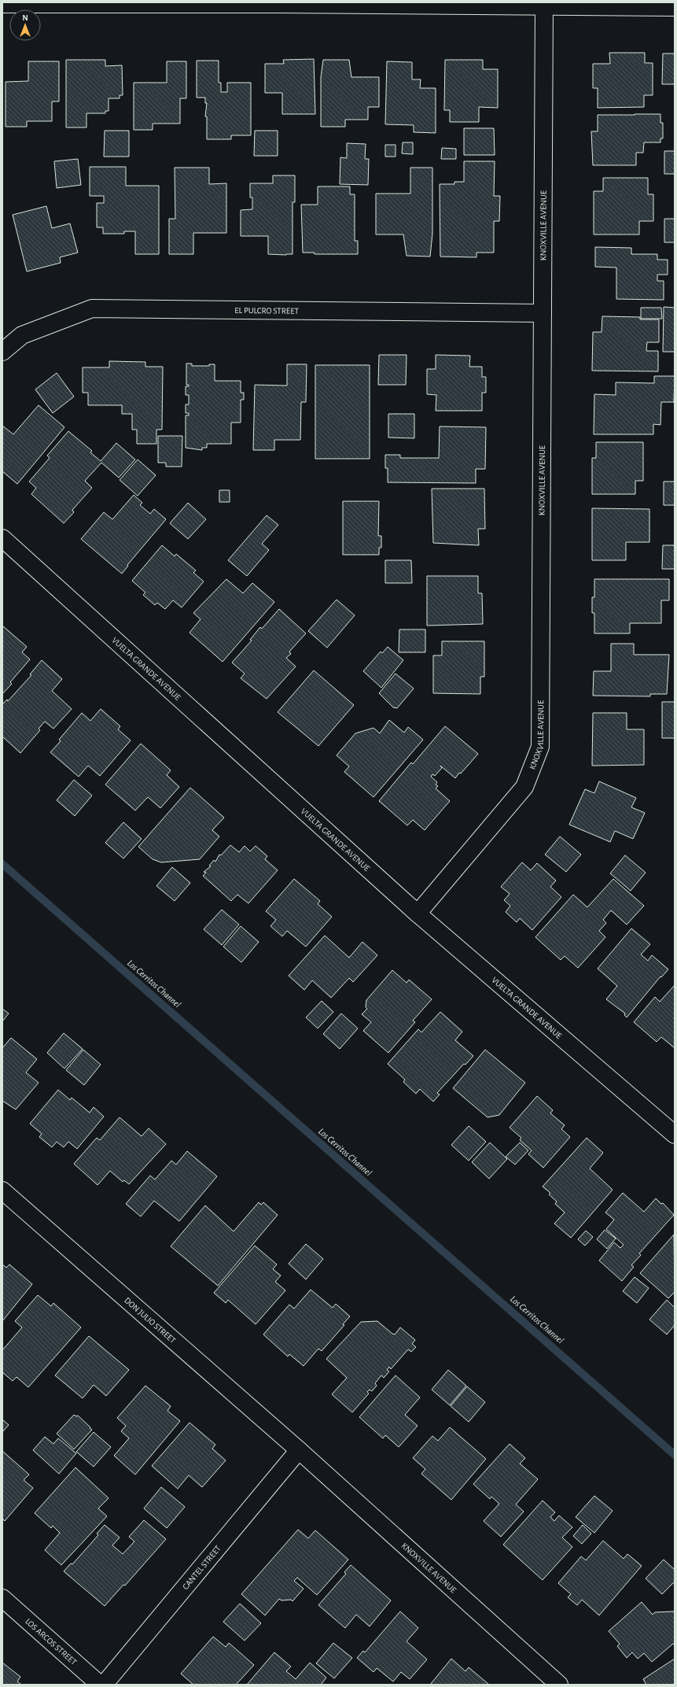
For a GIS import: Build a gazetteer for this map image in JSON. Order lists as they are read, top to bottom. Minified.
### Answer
{"streets":{"street":["KNOXVILLE AVENUE","EL PULCRO STREET","VUELTA GRANDE AVENUE","DON JULIO STREET","CANTEL STREET","LOS ARCOS STREET"]},"crossings":[["KNOXVILLE AVENUE","EL PULCRO STREET"],["KNOXVILLE AVENUE","VUELTA GRANDE AVENUE"],["KNOXVILLE AVENUE","DON JULIO STREET"],["KNOXVILLE AVENUE","CANTEL STREET"],["DON JULIO STREET","CANTEL STREET"]],"water":["Los Cerritos Channel"],"north":"top"}
